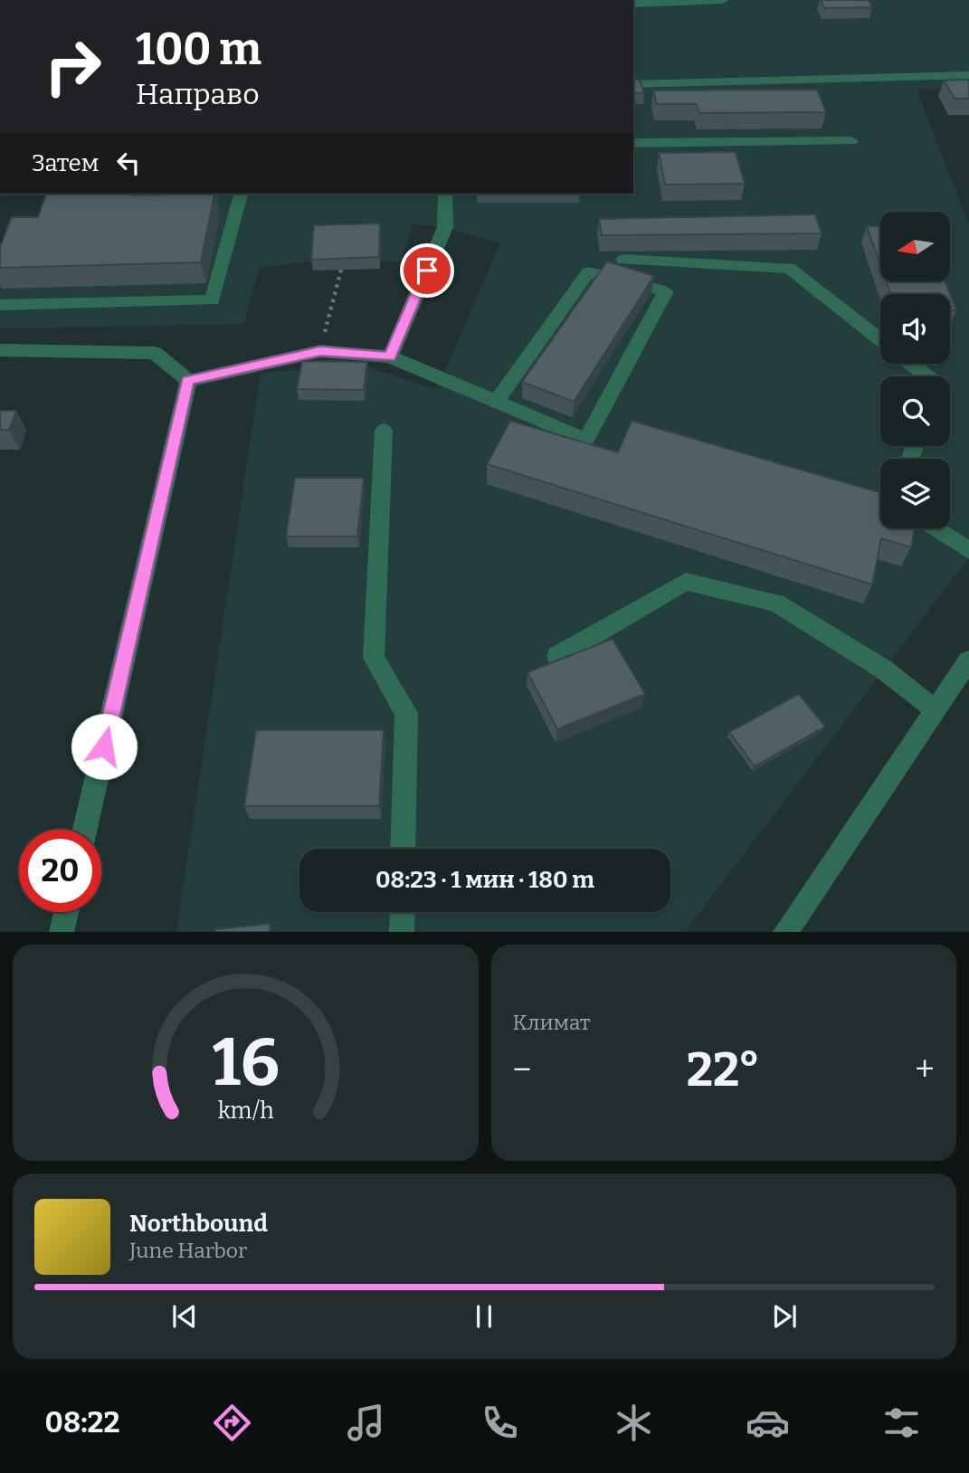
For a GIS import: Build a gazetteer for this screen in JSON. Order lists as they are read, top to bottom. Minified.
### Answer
{"north":"left","page":{"turn":["100 m","Направо"],"then":"Затем","limit":"20","trip":"08:23 · 1 мин · 180 m","tile":"Климат","heat":["−","22°","+"],"song":["Northbound","June Harbor"],"tabs":"08:22","gauge":["16","km/h"]}}
